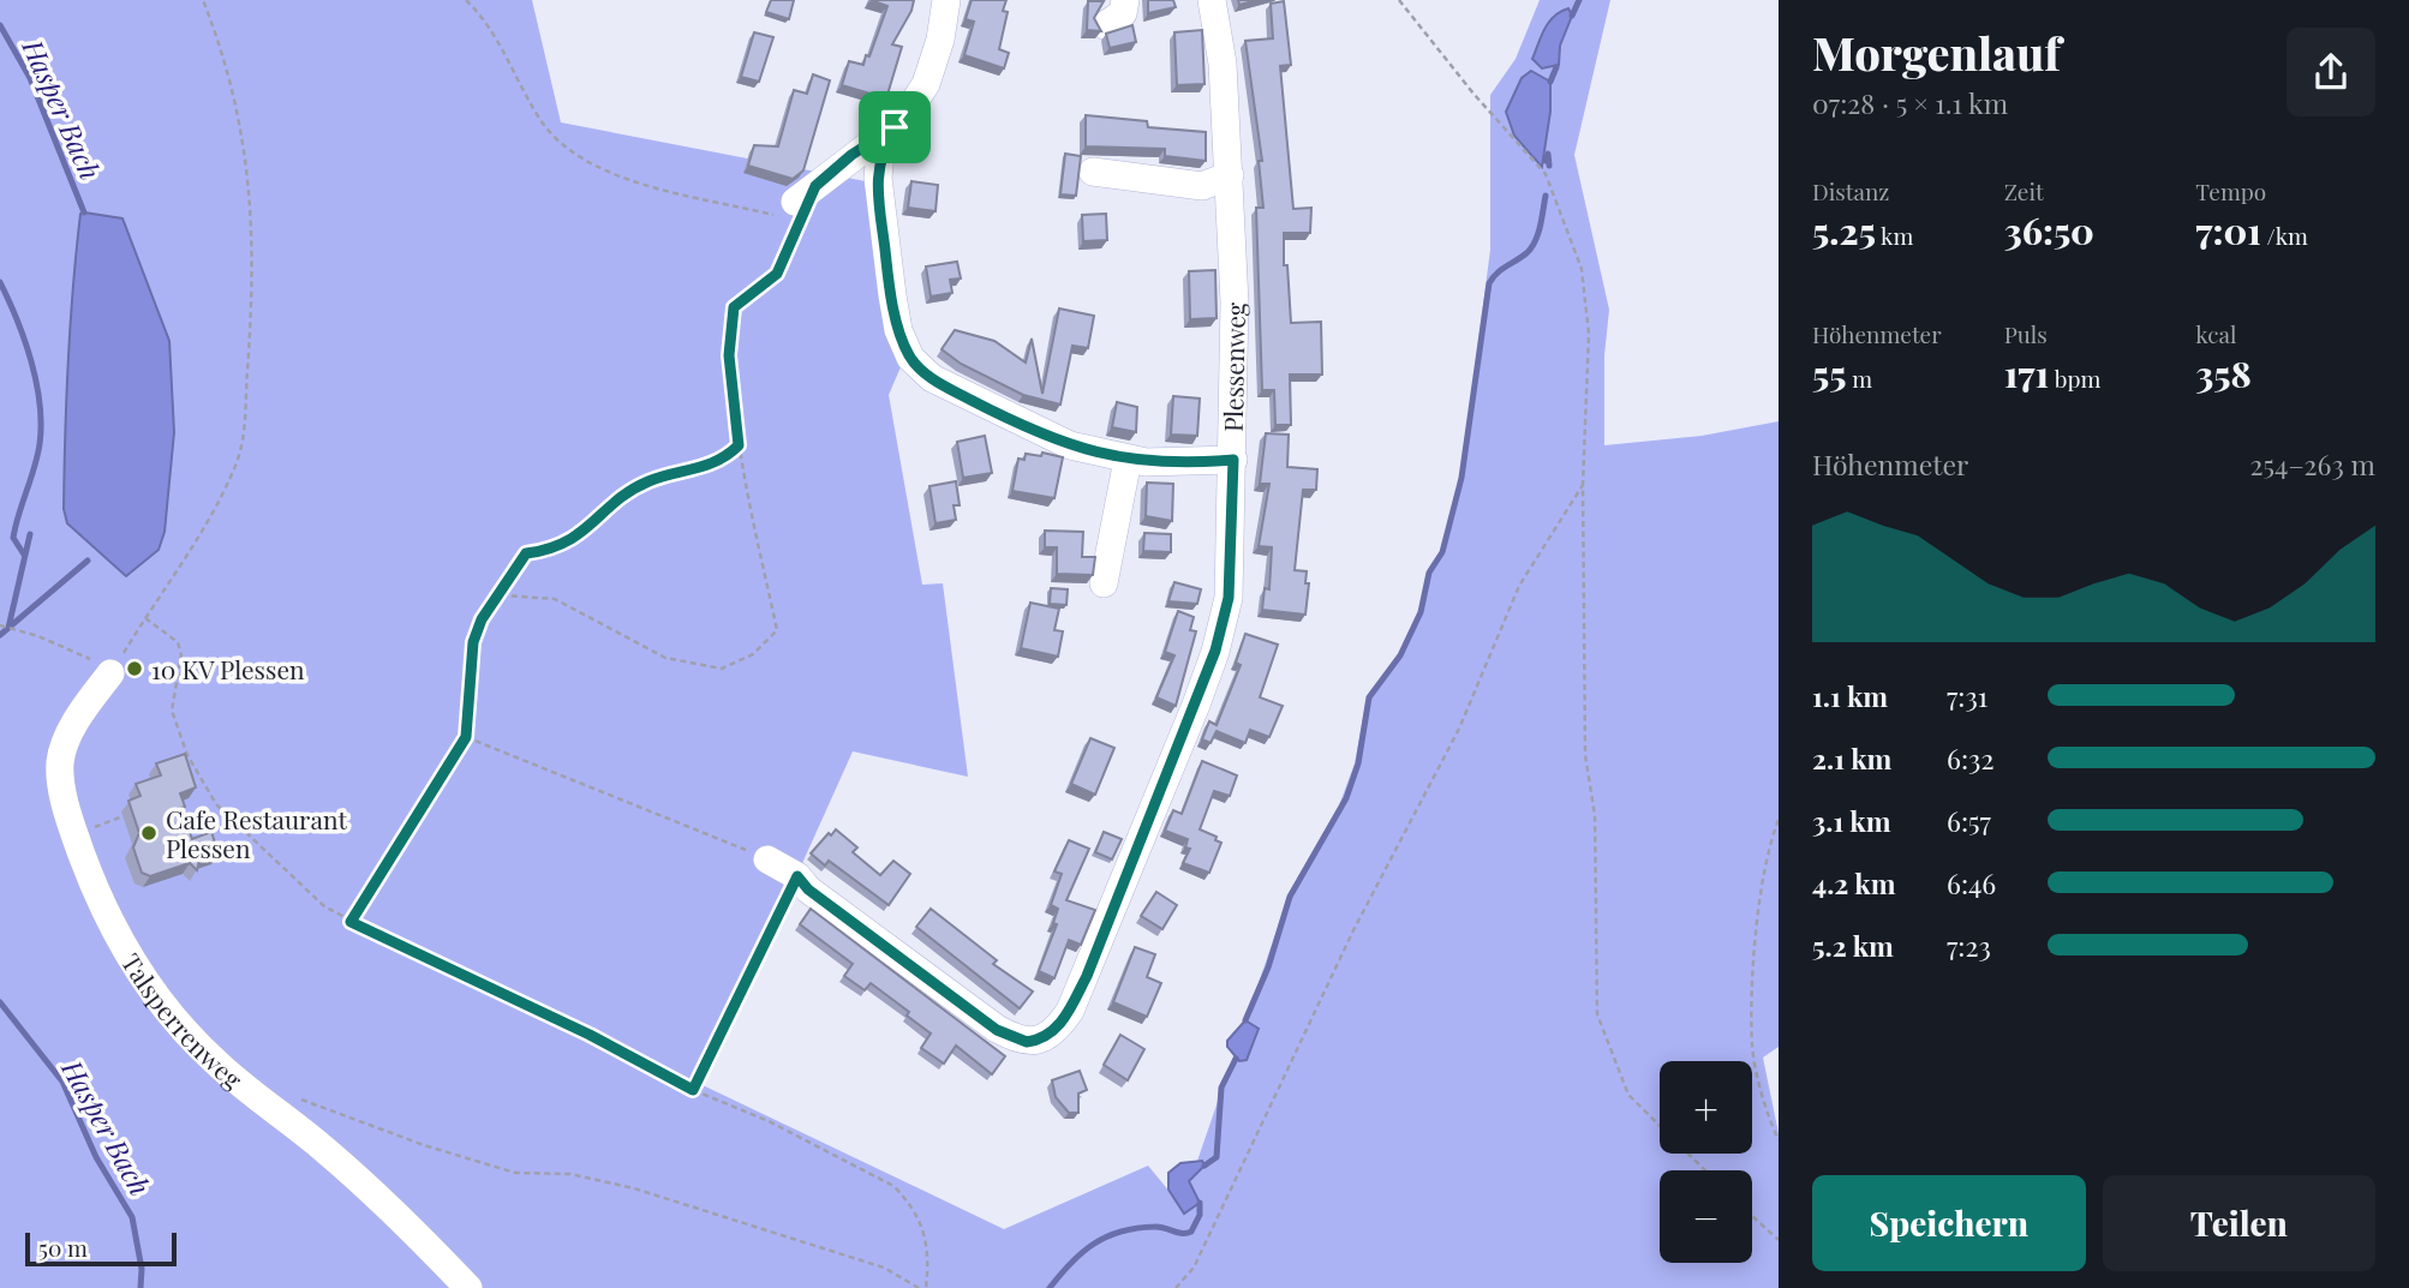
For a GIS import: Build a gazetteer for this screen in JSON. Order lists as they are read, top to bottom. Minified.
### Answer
{"streets":{"street":["Plessenweg","Talsperrenweg"]},"water":["Hasper Bach"],"places":["10 KV Plessen","Cafe Restaurant Plessen"],"scale_bar":"50 m","page":{"heading":["Morgenlauf","07:28 · 5 × 1.1 km"],"stats":[["Distanz","5.25 km"],["Zeit","36:50"],["Tempo","7:01 /km"],["Höhenmeter","55 m"],["Puls","171 bpm"],["kcal","358"]],"chart":["Höhenmeter","254–263 m"],"list":[{"name":"1.1 km","note":"7:31"},{"name":"2.1 km","note":"6:32"},{"name":"3.1 km","note":"6:57"},{"name":"4.2 km","note":"6:46"},{"name":"5.2 km","note":"7:23"}],"map_buttons":["+","−"],"buttons":["Speichern","Teilen"],"scale":"50 m"}}
